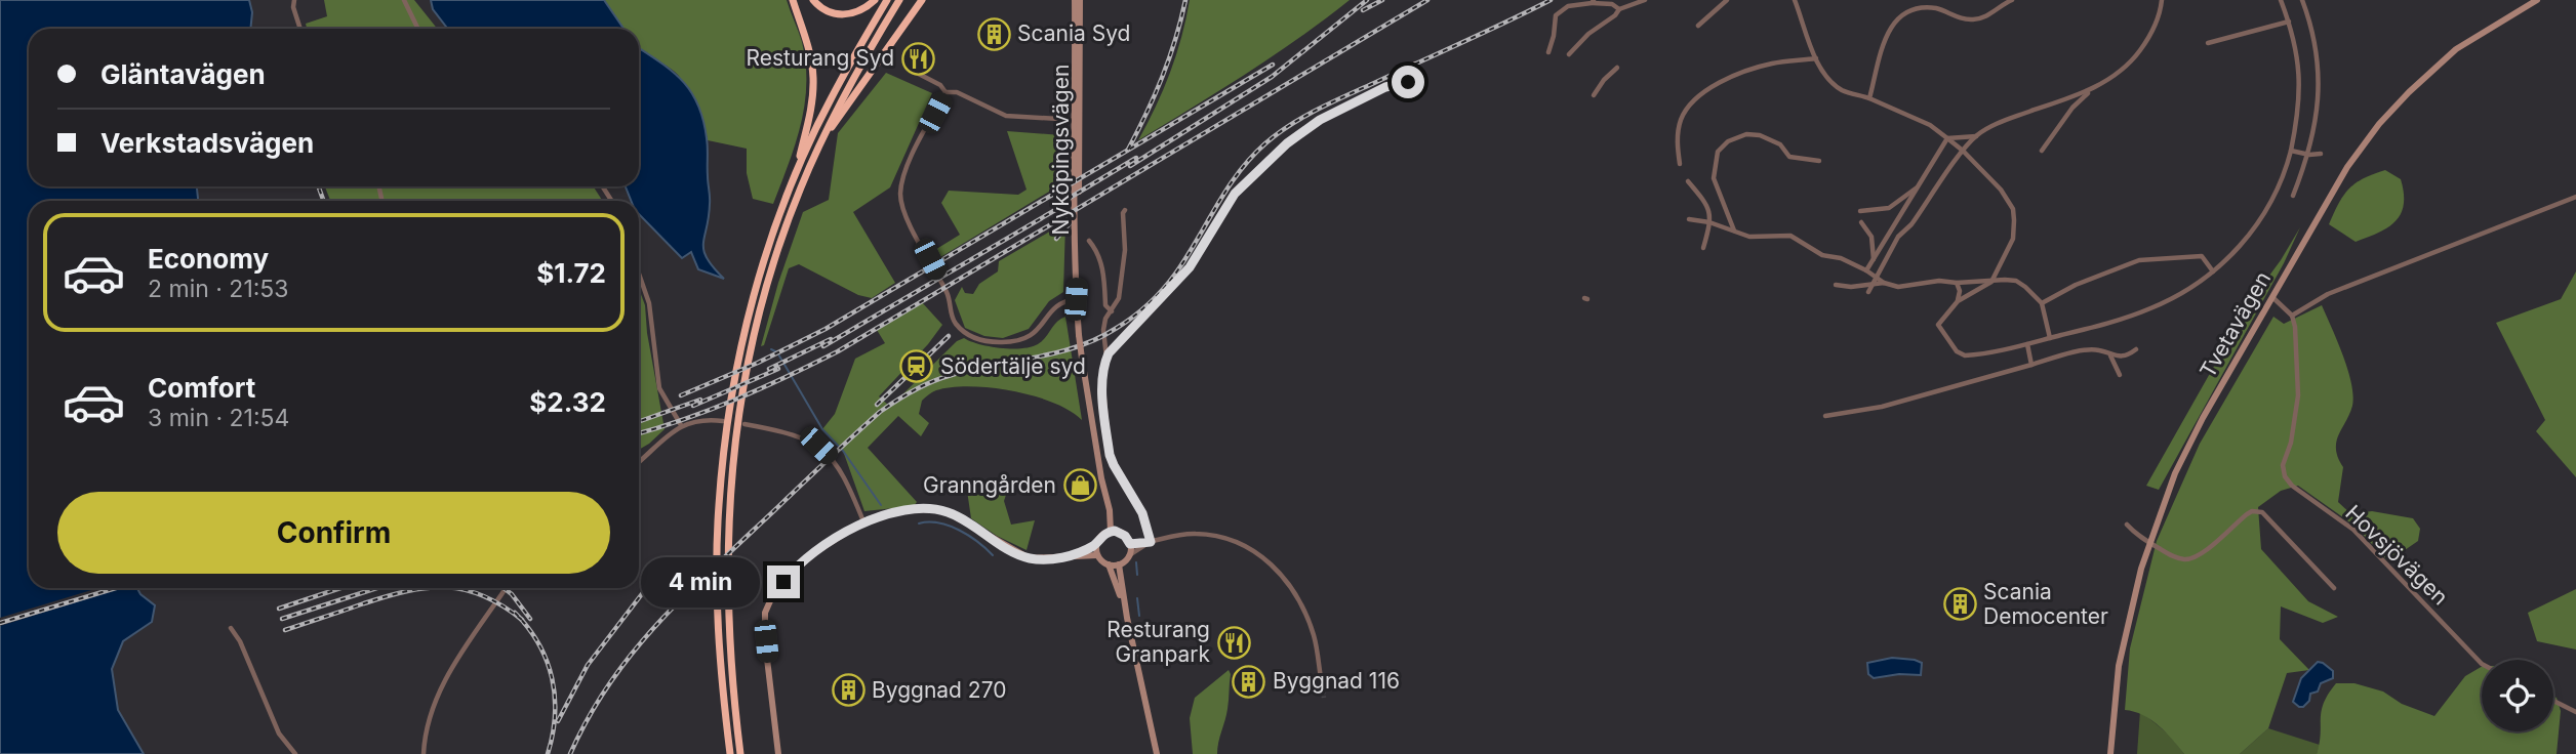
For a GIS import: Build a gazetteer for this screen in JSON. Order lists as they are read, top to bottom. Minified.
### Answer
{"streets":{"main road":["Nyköpingsvägen","Tvetavägen"],"street":["Hovsjövägen"]},"places":{"building":["Scania Syd","Scania Democenter","Byggnad 116","Byggnad 270"],"restaurant":["Resturang Syd","Resturang Granpark"],"station":["Södertälje syd"],"shop":["Granngården"]},"page":{"banner":["Gläntavägen","Verkstadsvägen"],"list":[{"name":"Economy","note":"2 min · 21:53","value":"$1.72"},{"name":"Comfort","note":"3 min · 21:54","value":"$2.32"}],"buttons":"Confirm","bubble":"4 min"}}
